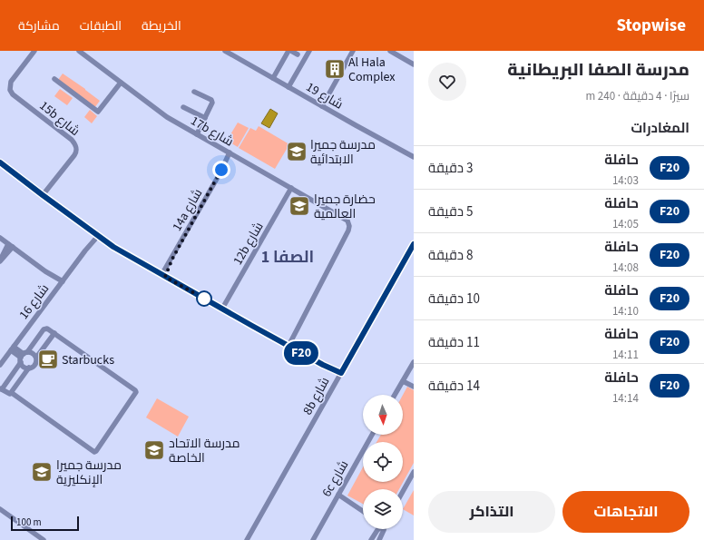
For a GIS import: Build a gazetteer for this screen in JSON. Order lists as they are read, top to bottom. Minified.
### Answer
{"streets":{"street":["شارع 19","15b شارع","17b شارع","14a شارع","12b شارع","شارع 16","8b شارع","6c شارع"]},"crossings":[["17b شارع","14a شارع"],["17b شارع","12b شارع"]],"districts":["الصفا 1"],"places":{"building":["Al Hala Complex"],"school or university":["مدرسة جميرا الابتدائية","حضارة جميرا العالمية","مدرسة الاتحاد الخاصة","مدرسة جميرا الإنكليزية"],"cafe":["Starbucks"]},"lines":["bus line F20"],"scale_bar":"100 m","north":"bottom","page":{"header":"Stopwise","nav":["الخريطة","الطبقات","مشاركة"],"heading":[["مدرسة الصفا البريطانية","سيرًا · 4 دقيقة · 240 m"],"المغادرات"],"on_map":"F20","list":[{"mark":"F20","name":"حافلة","note":"14:03","value":"3 دقيقة"},{"mark":"F20","name":"حافلة","note":"14:05","value":"5 دقيقة"},{"mark":"F20","name":"حافلة","note":"14:08","value":"8 دقيقة"},{"mark":"F20","name":"حافلة","note":"14:10","value":"10 دقيقة"},{"mark":"F20","name":"حافلة","note":"14:11","value":"11 دقيقة"},{"mark":"F20","name":"حافلة","note":"14:14","value":"14 دقيقة"}],"buttons":["الاتجاهات","التذاكر"],"scale":"100 m"}}
